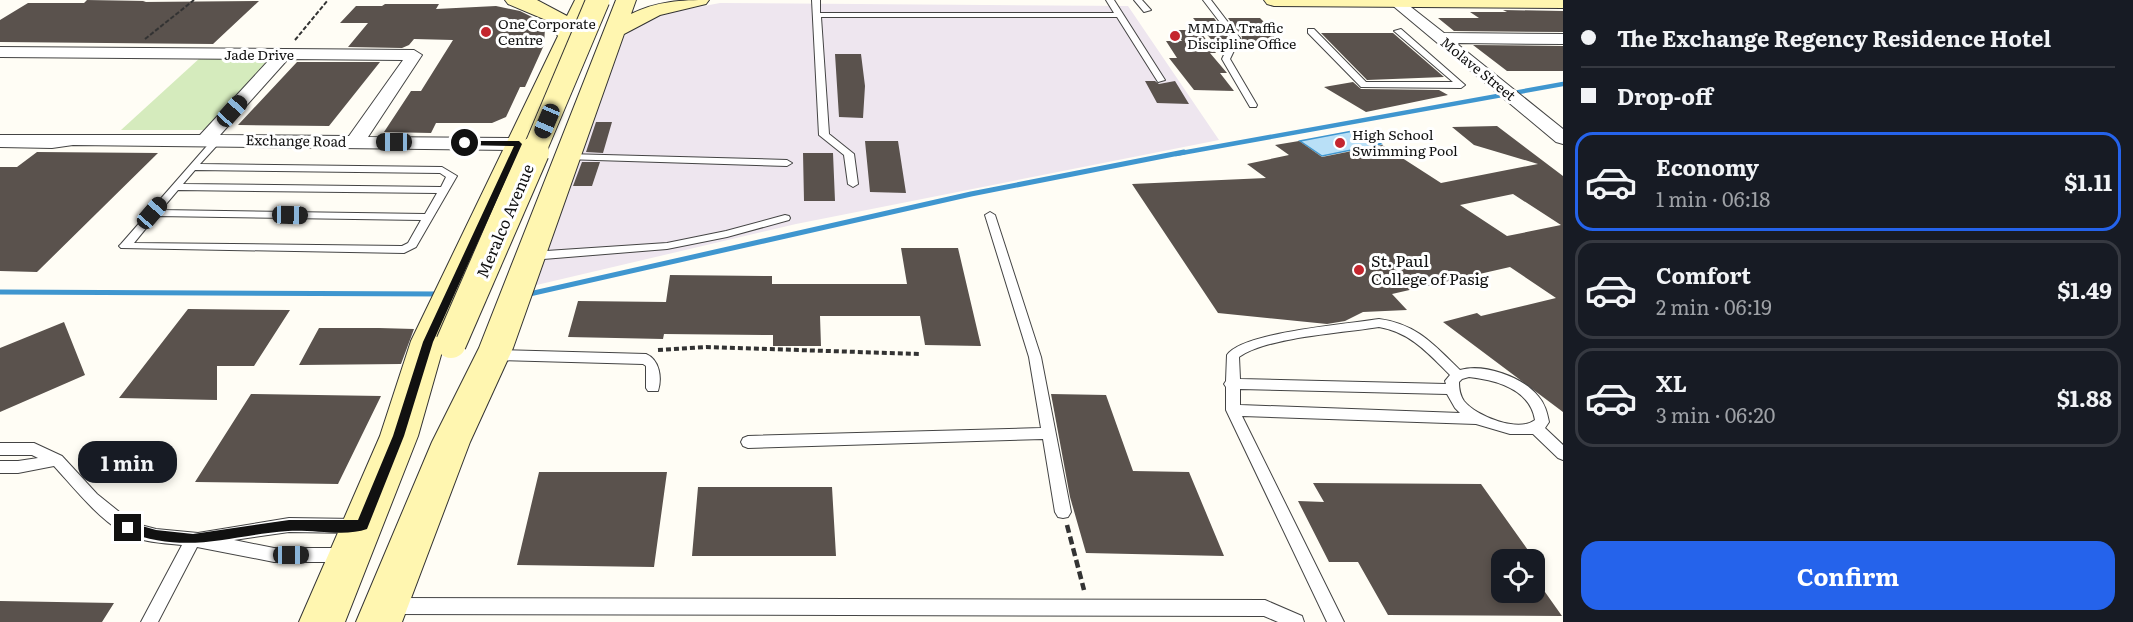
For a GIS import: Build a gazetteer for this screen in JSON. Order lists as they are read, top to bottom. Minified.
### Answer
{"streets":{"main road":["Meralco Avenue"],"street":["Jade Drive","Molave Street","Exchange Road"]},"crossings":[["Jade Drive","Exchange Road"],["Exchange Road","Meralco Avenue"]],"places":["One Corporate Centre","MMDA Traffic Discipline Office","High School Swimming Pool","St. Paul College of Pasig"],"page":{"banner":["The Exchange Regency Residence Hotel","Drop-off"],"list":[{"name":"Economy","note":"1 min · 06:18","value":"$1.11"},{"name":"Comfort","note":"2 min · 06:19","value":"$1.49"},{"name":"XL","note":"3 min · 06:20","value":"$1.88"}],"bubble":"1 min","buttons":"Confirm"}}
